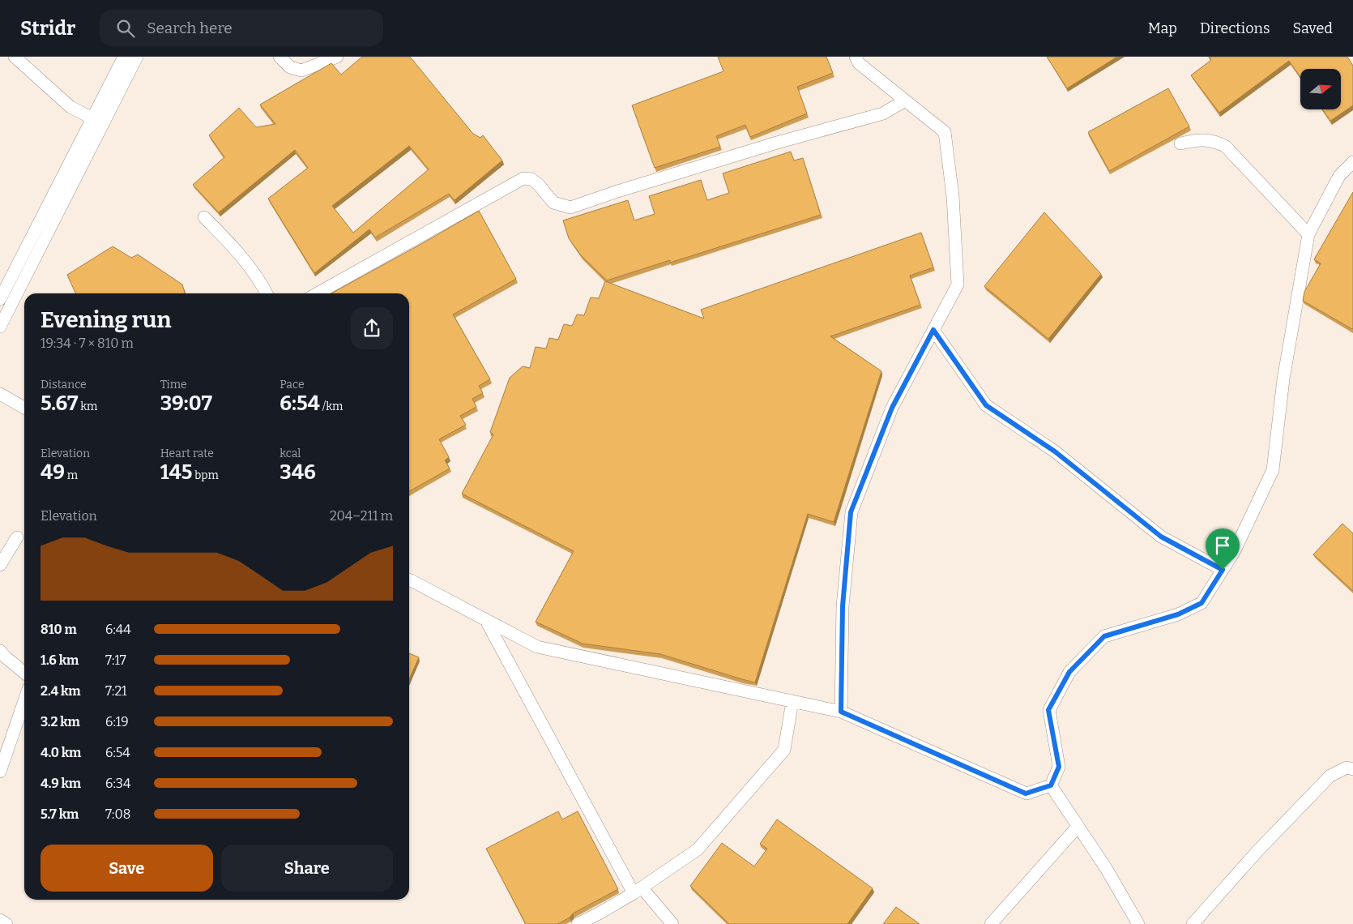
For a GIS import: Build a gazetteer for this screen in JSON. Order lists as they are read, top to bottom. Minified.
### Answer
{"north":"right","page":{"header":"Stridr","search":"Search here","nav":["Map","Directions","Saved"],"heading":["Evening run","19:34 · 7 × 810 m"],"stats":[["Distance","5.67 km"],["Time","39:07"],["Pace","6:54 /km"],["Elevation","49 m"],["Heart rate","145 bpm"],["kcal","346"]],"chart":["Elevation","204–211 m"],"list":[{"name":"810 m","note":"6:44"},{"name":"1.6 km","note":"7:17"},{"name":"2.4 km","note":"7:21"},{"name":"3.2 km","note":"6:19"},{"name":"4.0 km","note":"6:54"},{"name":"4.9 km","note":"6:34"},{"name":"5.7 km","note":"7:08"}],"buttons":["Save","Share"]}}
